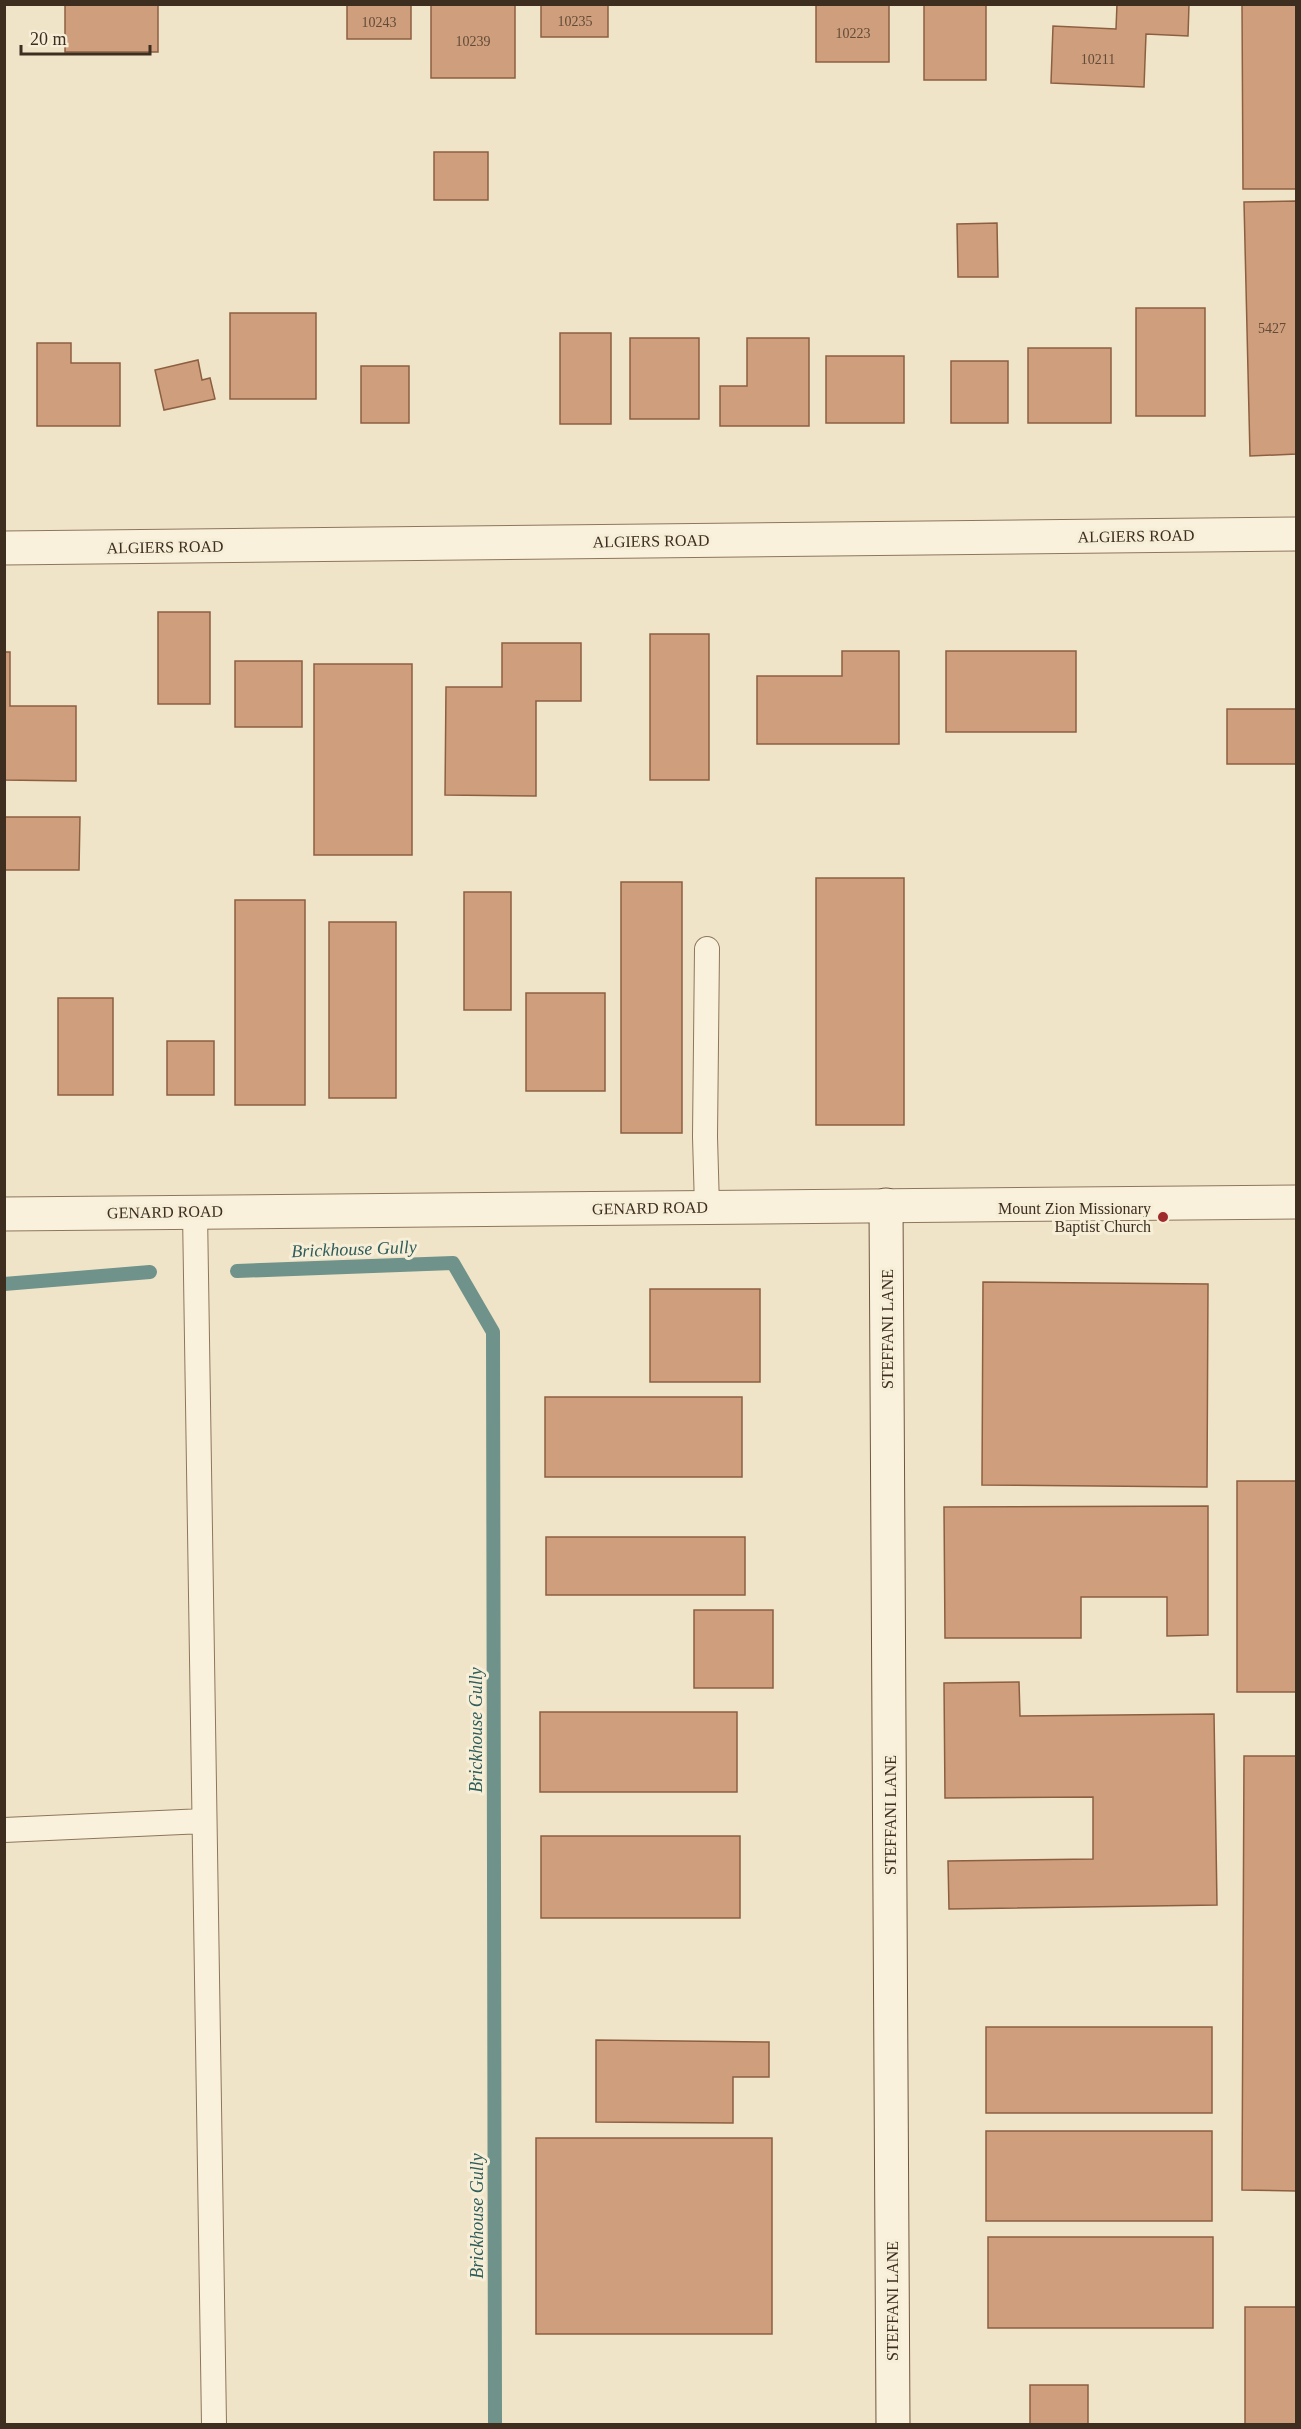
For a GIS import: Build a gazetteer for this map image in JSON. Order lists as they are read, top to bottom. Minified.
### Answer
{"streets":{"street":["ALGIERS ROAD","GENARD ROAD","STEFFANI LANE"]},"crossings":[["GENARD ROAD","STEFFANI LANE"]],"water":["Brickhouse Gully"],"places":["Mount Zion Missionary Baptist Church"],"house_numbers":["10235","10243","10223","10239","10211","5427"],"scale_bar":"20 m"}
